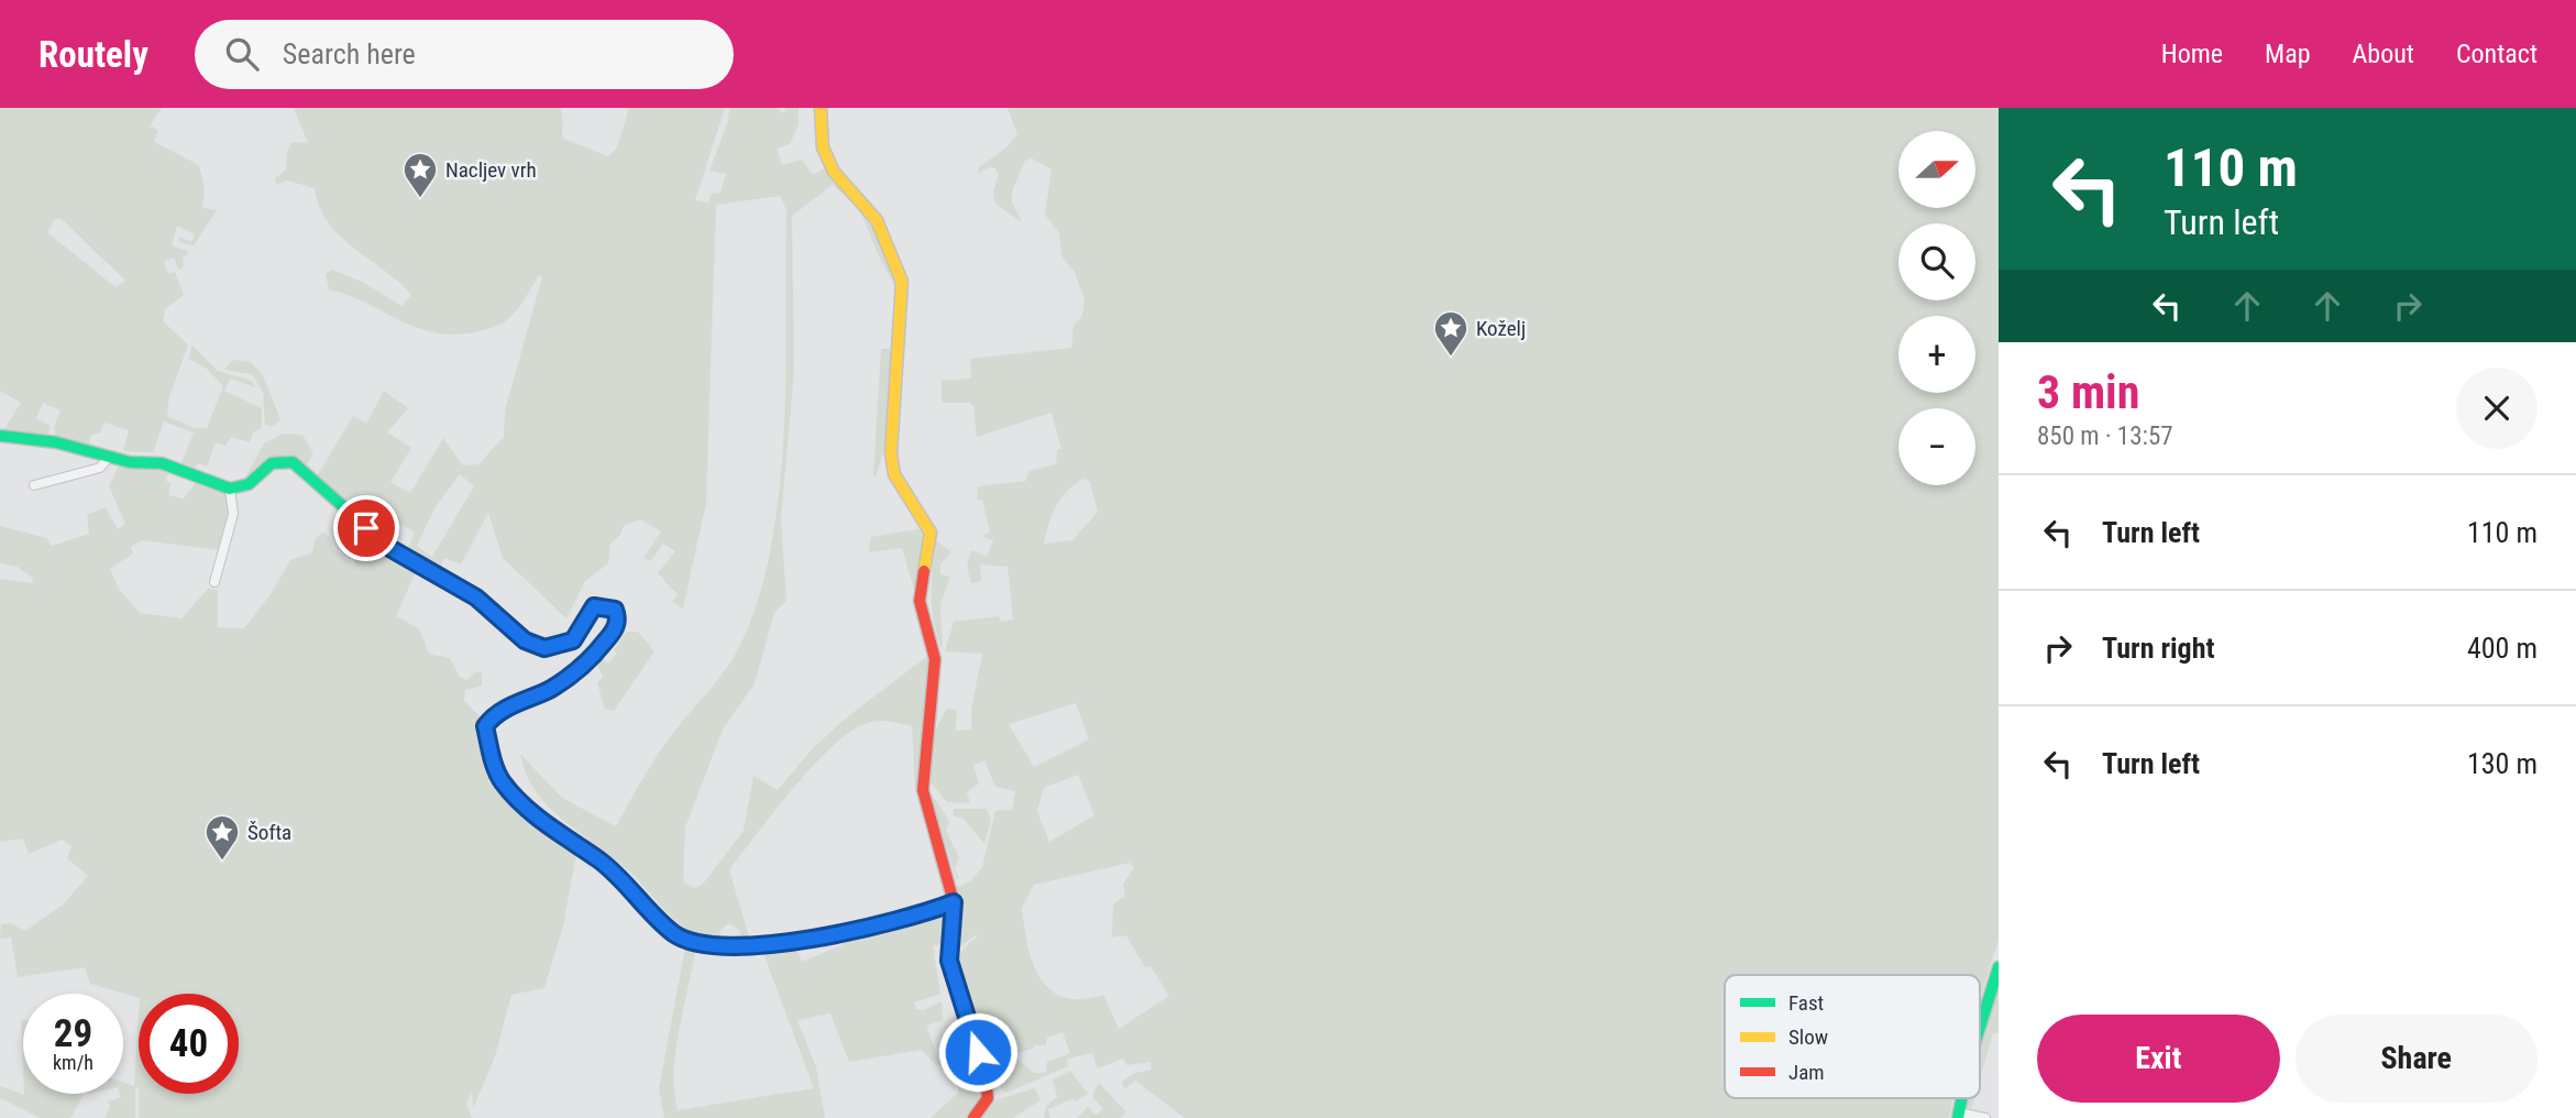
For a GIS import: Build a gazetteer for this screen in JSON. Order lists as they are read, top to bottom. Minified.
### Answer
{"places":{"place":["Nacljev vrh","Koželj","Šofta"]},"legend":["Fast","Slow","Jam"],"north":"right","page":{"header":"Routely","search":"Search here","nav":["Home","Map","About","Contact"],"turn":["110 m","Turn left"],"map_buttons":["+","−"],"heading":["3 min","850 m · 13:57"],"list":[{"name":"Turn left","value":"110 m"},{"name":"Turn right","value":"400 m"},{"name":"Turn left","value":"130 m"}],"speed":"29 km/h","limit":"40","buttons":["Exit","Share"]}}
